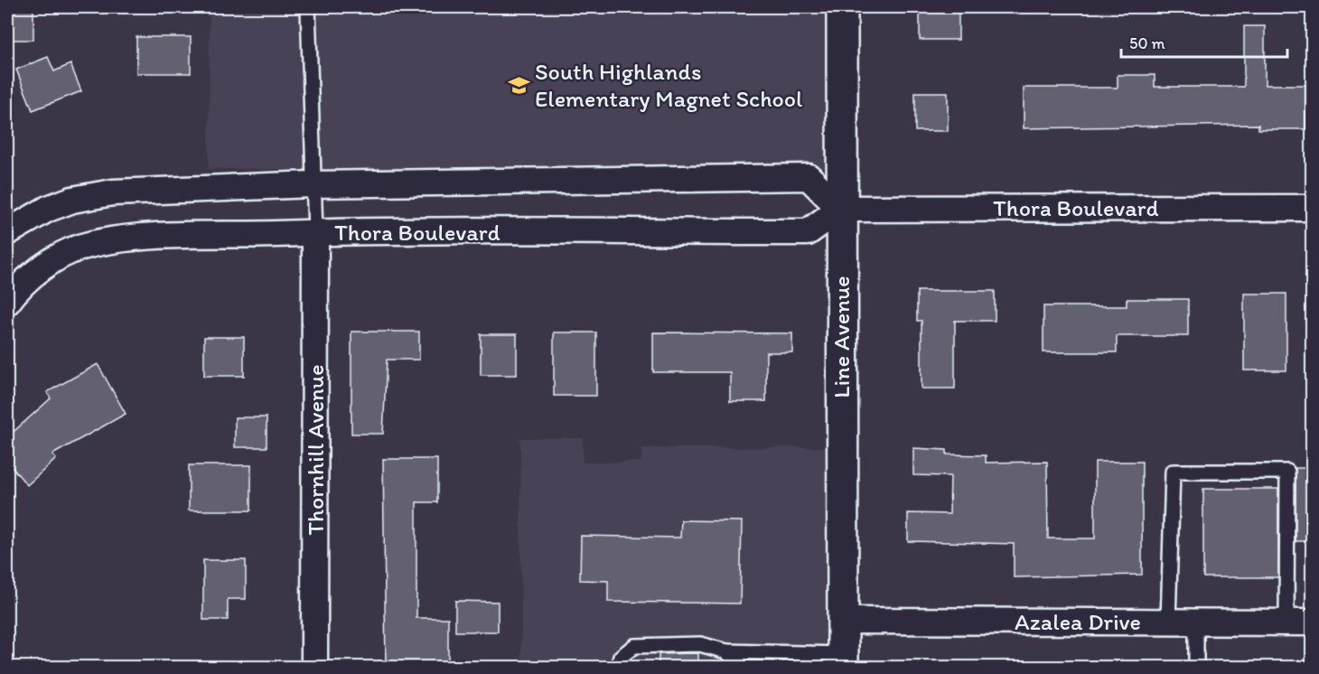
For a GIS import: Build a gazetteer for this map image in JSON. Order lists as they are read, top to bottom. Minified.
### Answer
{"streets":{"main road":["Line Avenue"],"street":["Thora Boulevard","Thornhill Avenue","Azalea Drive"]},"crossings":[["Thora Boulevard","Line Avenue"],["Thora Boulevard","Thornhill Avenue"],["Line Avenue","Azalea Drive"]],"places":{"school or university":["South Highlands Elementary Magnet School"]},"scale_bar":"50 m"}
